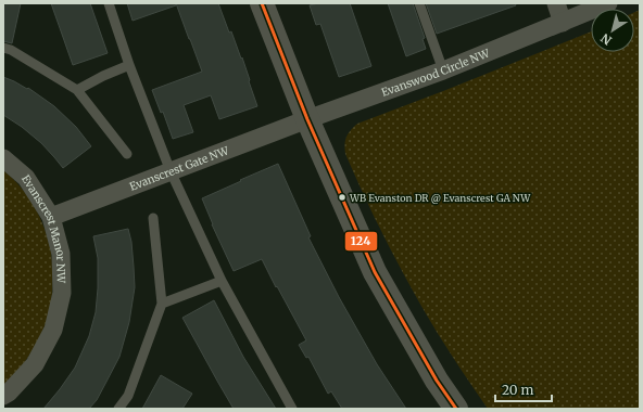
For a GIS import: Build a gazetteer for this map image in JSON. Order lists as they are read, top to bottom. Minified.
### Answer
{"streets":{"street":["Evanswood Circle NW","Evanscrest Gate NW","Evanscrest Manor NW"]},"crossings":[["Evanswood Circle NW","Evanscrest Gate NW"],["Evanscrest Gate NW","Evanscrest Manor NW"]],"places":["WB Evanston DR @ Evanscrest GA NW"],"lines":["transit line 124"],"scale_bar":"20 m","north":"bottom left"}
